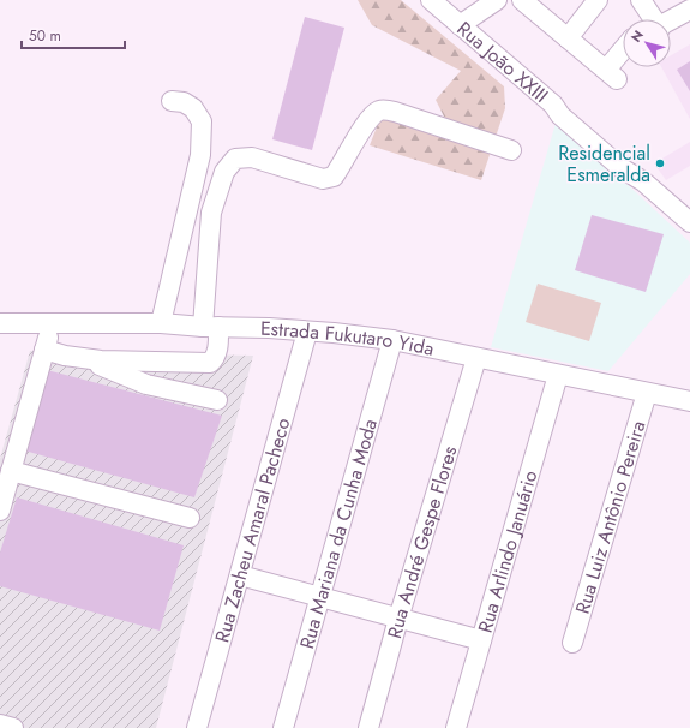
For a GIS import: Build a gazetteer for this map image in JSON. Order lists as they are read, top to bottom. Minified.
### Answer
{"streets":{"street":["Rua João XXIII","Estrada Fukutaro Yida","Rua Luiz Antônio Pereira","Rua Zacheu Amaral Pacheco","Rua Mariana da Cunha Moda","Rua André Gespe Flores","Rua Arlindo Januário"]},"crossings":[["Estrada Fukutaro Yida","Rua Luiz Antônio Pereira"],["Estrada Fukutaro Yida","Rua Zacheu Amaral Pacheco"],["Estrada Fukutaro Yida","Rua Mariana da Cunha Moda"],["Estrada Fukutaro Yida","Rua André Gespe Flores"],["Estrada Fukutaro Yida","Rua Arlindo Januário"]],"places":["Residencial Esmeralda"],"scale_bar":"50 m","north":"top left"}
